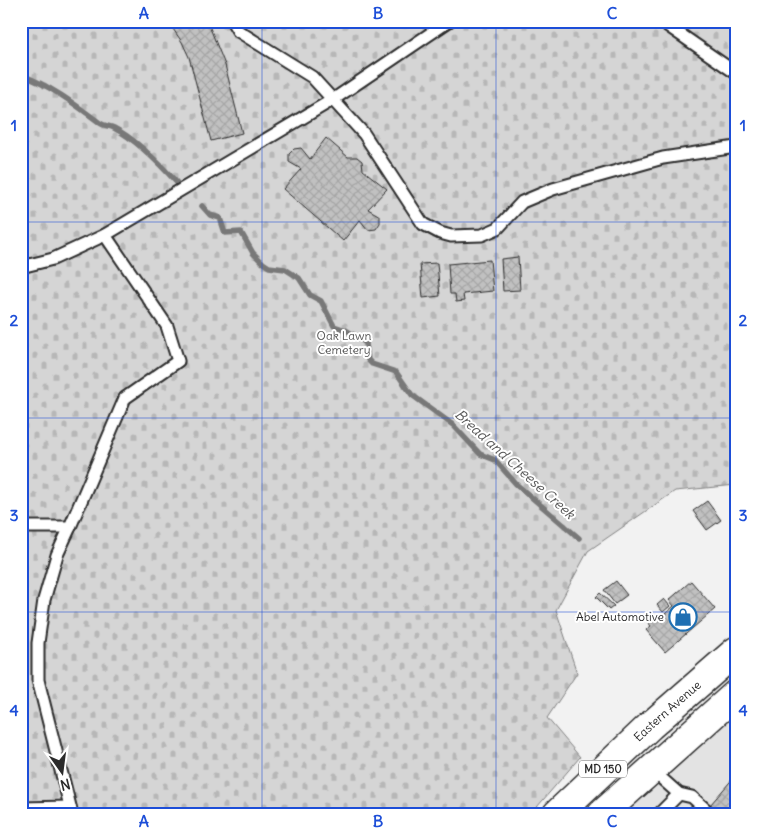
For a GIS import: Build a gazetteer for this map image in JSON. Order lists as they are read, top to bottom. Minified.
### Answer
{"streets":{"main road":["Eastern Avenue","MD 150"]},"water":["Bread and Cheese Creek"],"parks":["Oak Lawn Cemetery"],"places":{"shop":["Abel Automotive"]},"north":"bottom","grid":{"columns":["A","B","C"],"rows":["1","2","3","4"]}}
